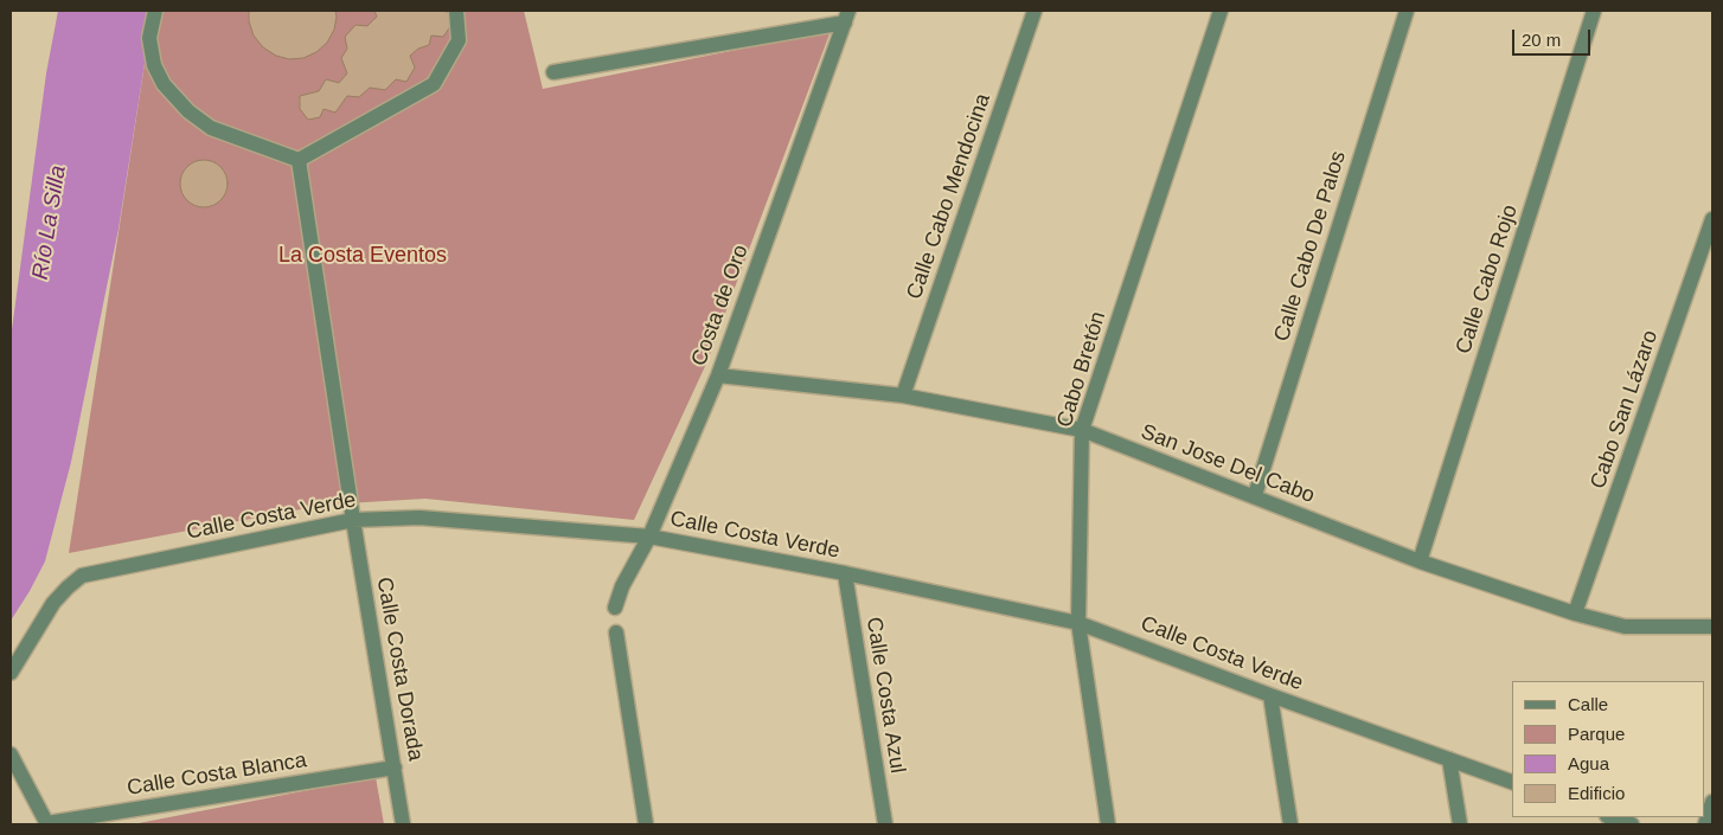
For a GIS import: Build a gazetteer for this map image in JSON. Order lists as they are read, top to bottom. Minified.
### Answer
{"streets":{"street":["Calle Cabo Mendocina","Calle Cabo De Palos","Calle Cabo Rojo","Costa de Oro","Cabo Bretón","Cabo San Lázaro","San Jose Del Cabo","Calle Costa Verde","Calle Costa Dorada","Calle Costa Azul","Calle Costa Blanca"]},"crossings":[["Calle Cabo Mendocina","San Jose Del Cabo"],["Calle Cabo De Palos","San Jose Del Cabo"],["Calle Cabo Rojo","San Jose Del Cabo"],["Costa de Oro","San Jose Del Cabo"],["Costa de Oro","Calle Costa Verde"],["Cabo Bretón","San Jose Del Cabo"],["Cabo Bretón","Calle Costa Verde"],["Cabo San Lázaro","San Jose Del Cabo"],["Calle Costa Verde","Calle Costa Dorada"],["Calle Costa Verde","Calle Costa Azul"],["Calle Costa Dorada","Calle Costa Blanca"]],"water":["Río La Silla"],"parks":["La Costa Eventos"],"legend":["Calle","Parque","Agua","Edificio"],"scale_bar":"20 m"}
